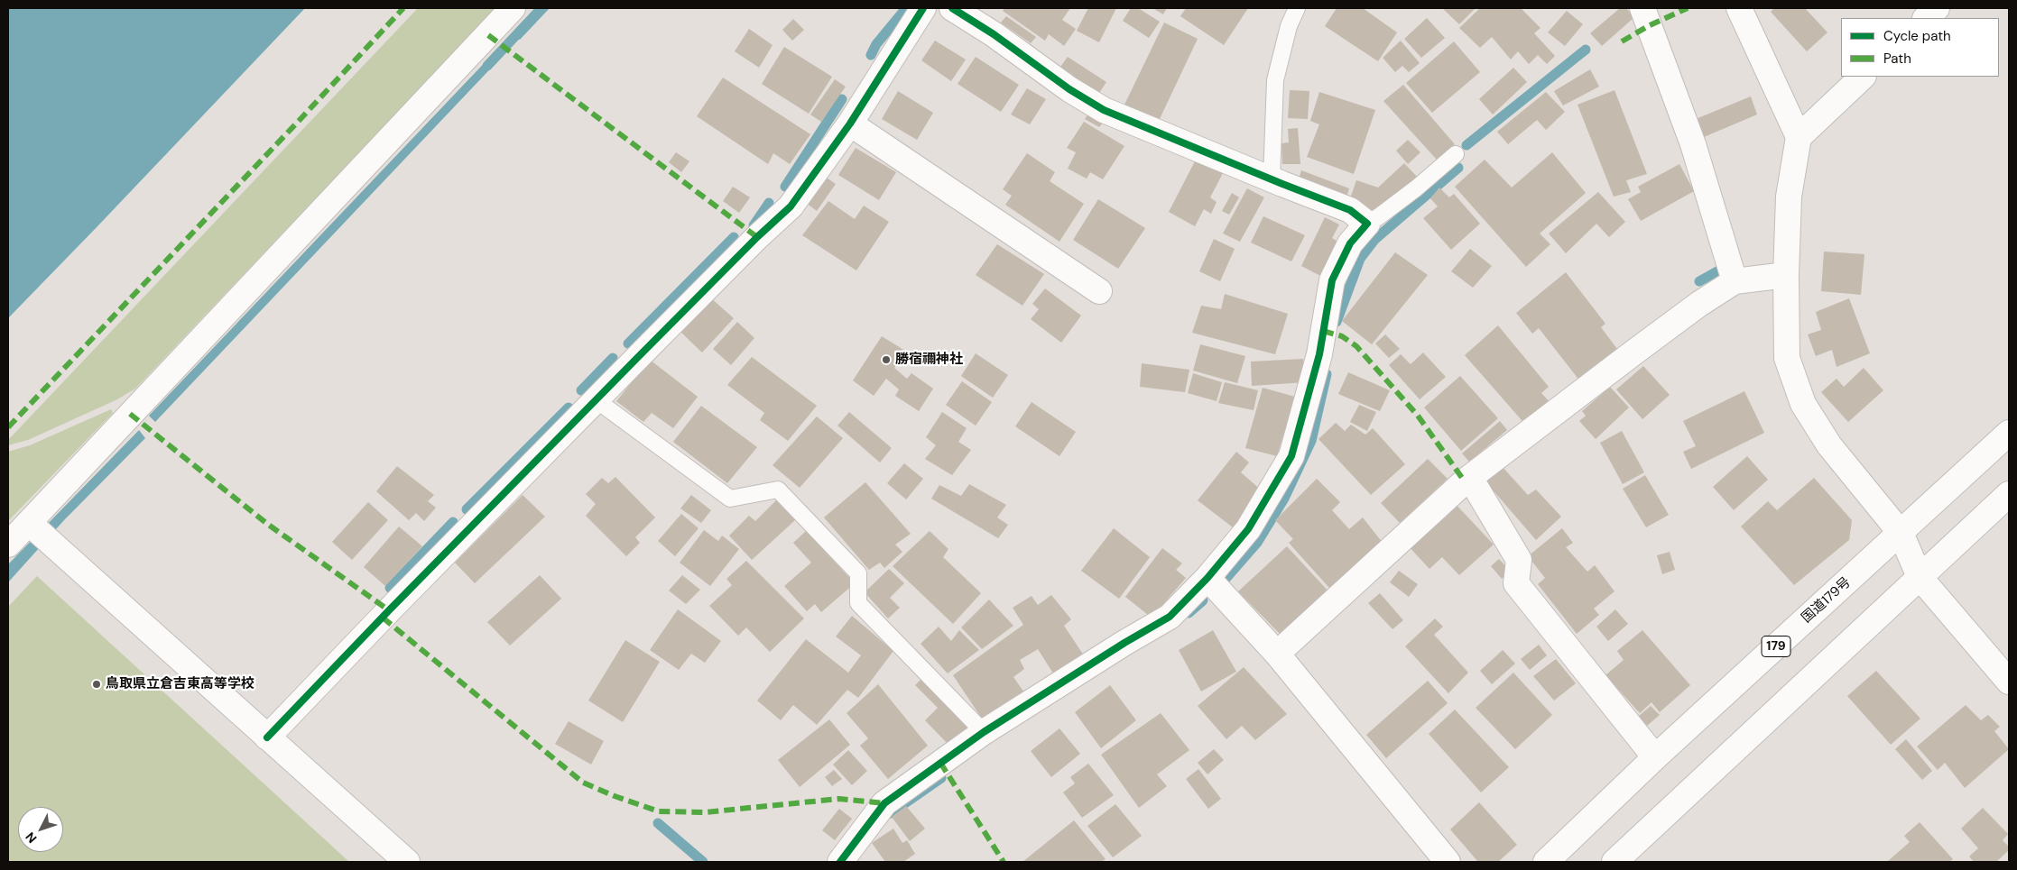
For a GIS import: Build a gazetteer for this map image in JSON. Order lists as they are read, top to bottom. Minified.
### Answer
{"streets":{"main road":["国道179号","179"]},"places":["勝宿禰神社","鳥取県立倉吉東高等学校"],"legend":["Cycle path","Path"],"north":"bottom left"}
